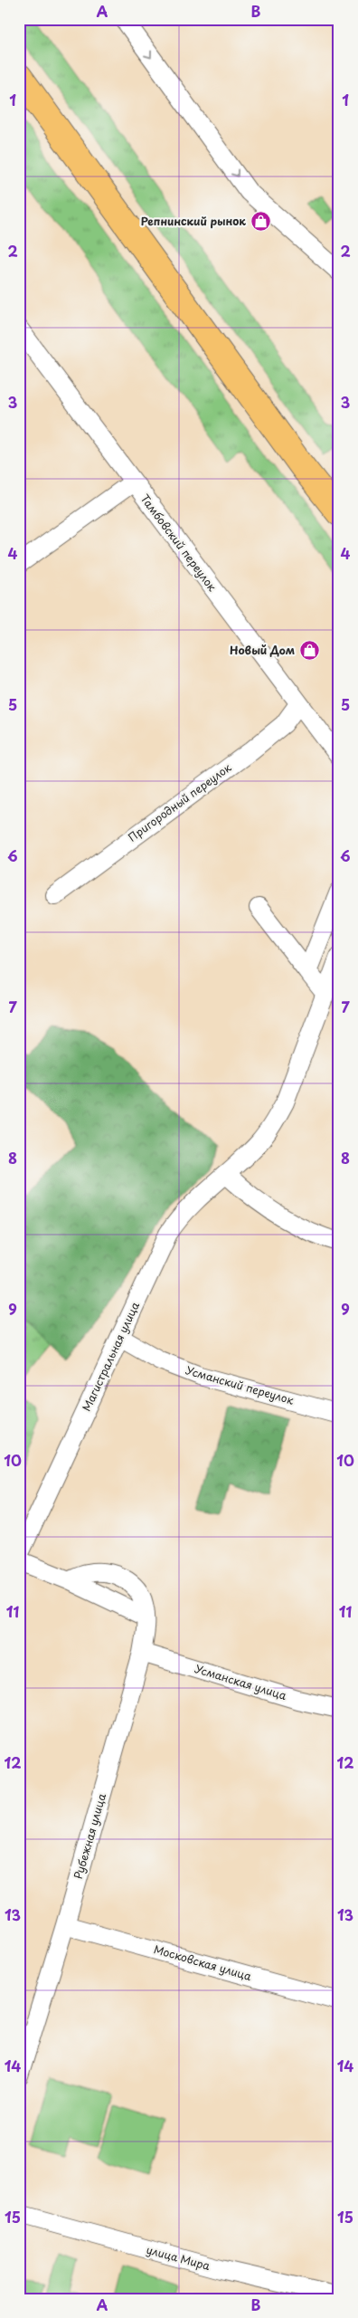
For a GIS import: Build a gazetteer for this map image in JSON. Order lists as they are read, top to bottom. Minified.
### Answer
{"streets":{"street":["Тамбовский переулок","Пригородный переулок","Магистральная улица","Усманский переулок","Усманская улица","Рубежная улица","Московская улица","улица Мира"]},"crossings":[["Тамбовский переулок","Пригородный переулок"],["Магистральная улица","Усманский переулок"],["Усманская улица","Рубежная улица"],["Рубежная улица","Московская улица"]],"places":{"shop":["Репнинский рынок","Новый Дом"]},"grid":{"columns":["A","B"],"rows":["1","2","3","4","5","6","7","8","9","10","11","12","13","14","15"]}}
